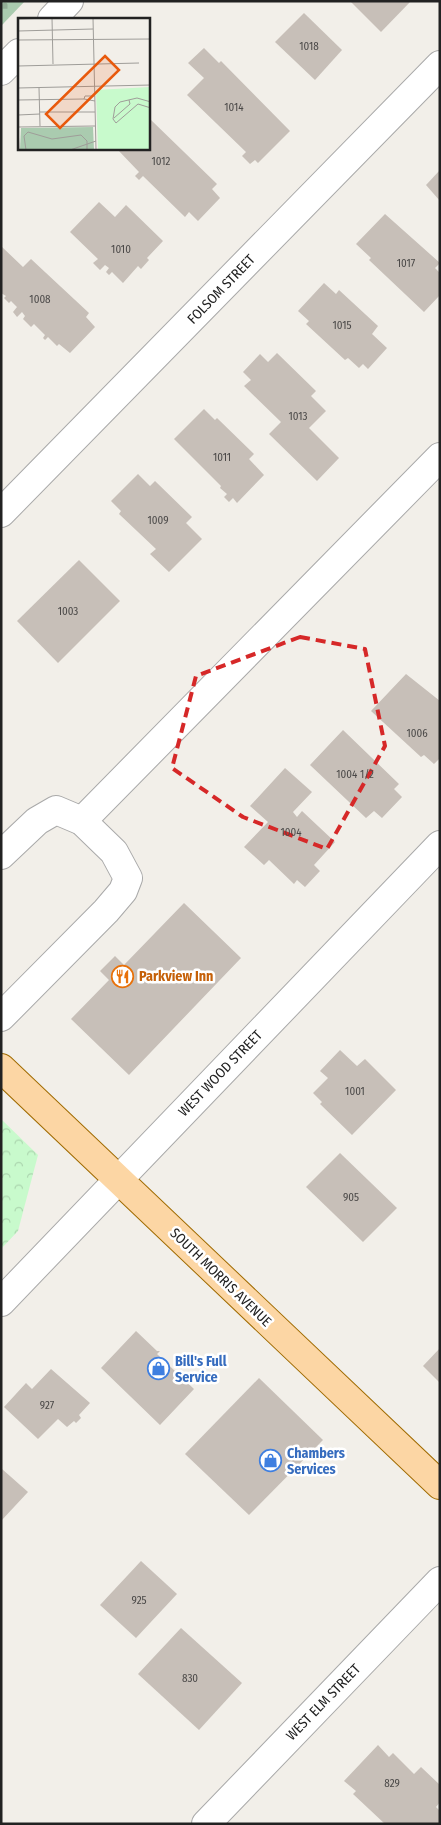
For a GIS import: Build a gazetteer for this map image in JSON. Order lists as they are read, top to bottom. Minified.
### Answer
{"streets":{"main road":["SOUTH MORRIS AVENUE"],"street":["FOLSOM STREET","WEST WOOD STREET","WEST ELM STREET"]},"crossings":[["WEST WOOD STREET","SOUTH MORRIS AVENUE"]],"places":{"restaurant":["Parkview Inn"],"shop":["Bill's Full Service","Chambers Services"]},"house_numbers":["1018","1014","1012","1010","1017","1008","1015","1013","1011","1009","1003","1006","1004 1/2","1004","1001","905","927","925","830","829"]}
